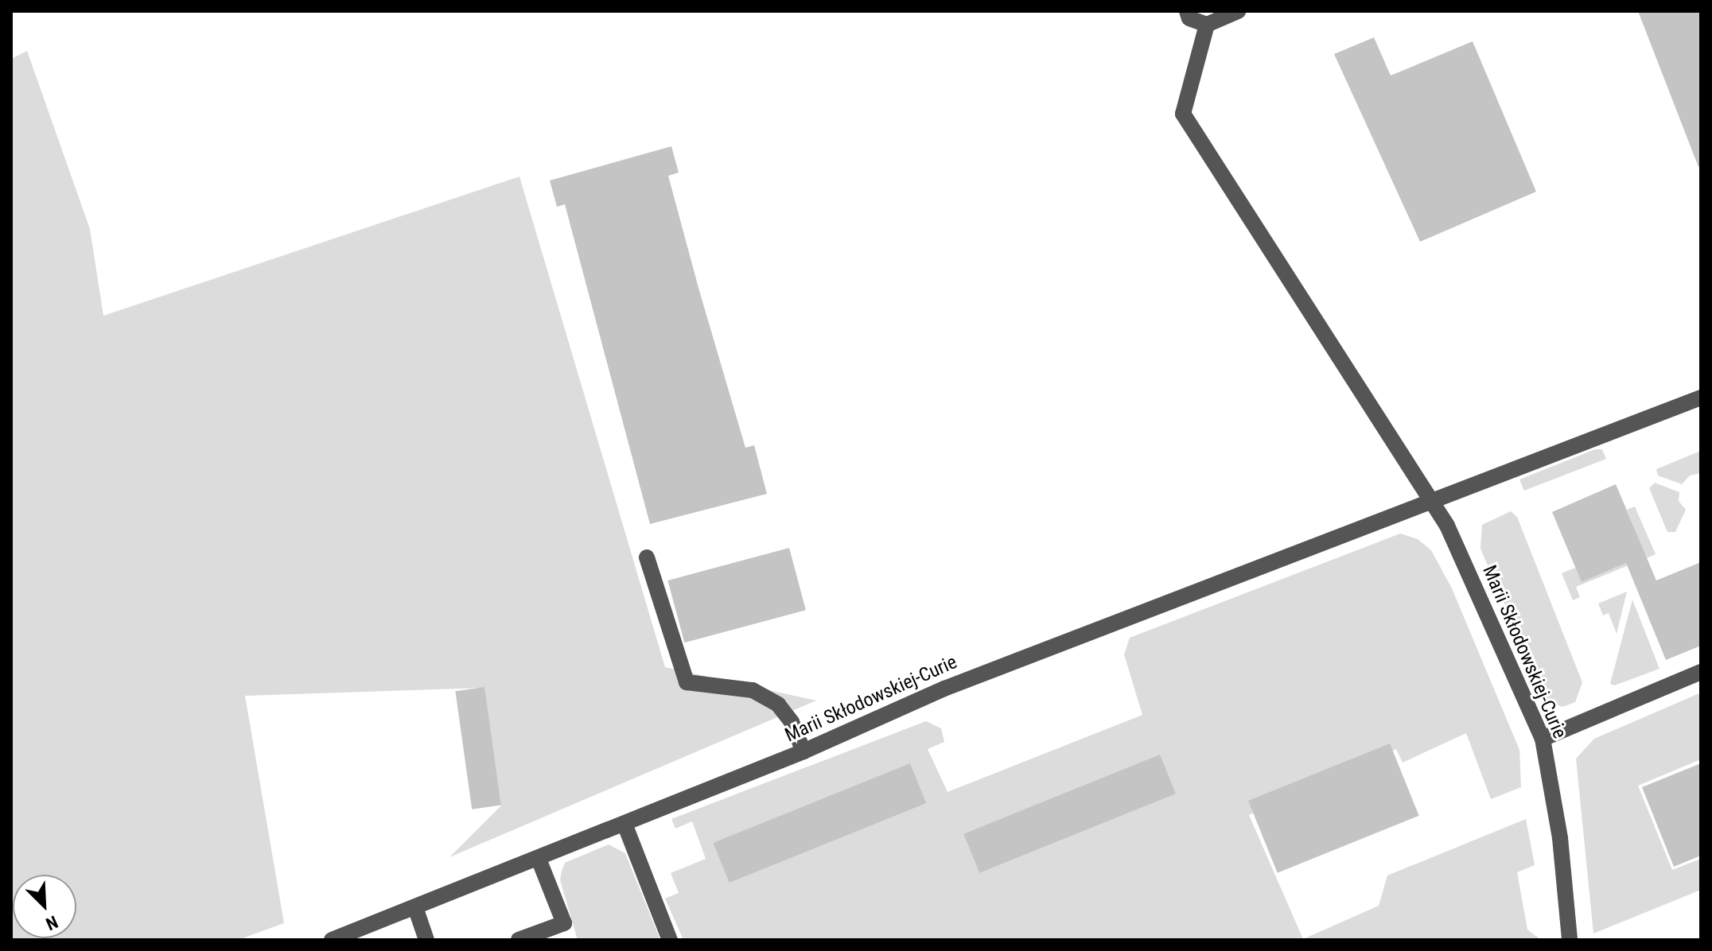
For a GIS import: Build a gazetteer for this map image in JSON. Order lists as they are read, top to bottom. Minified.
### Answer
{"streets":{"street":["Marii Skłodowskiej-Curie"]},"north":"bottom right"}
